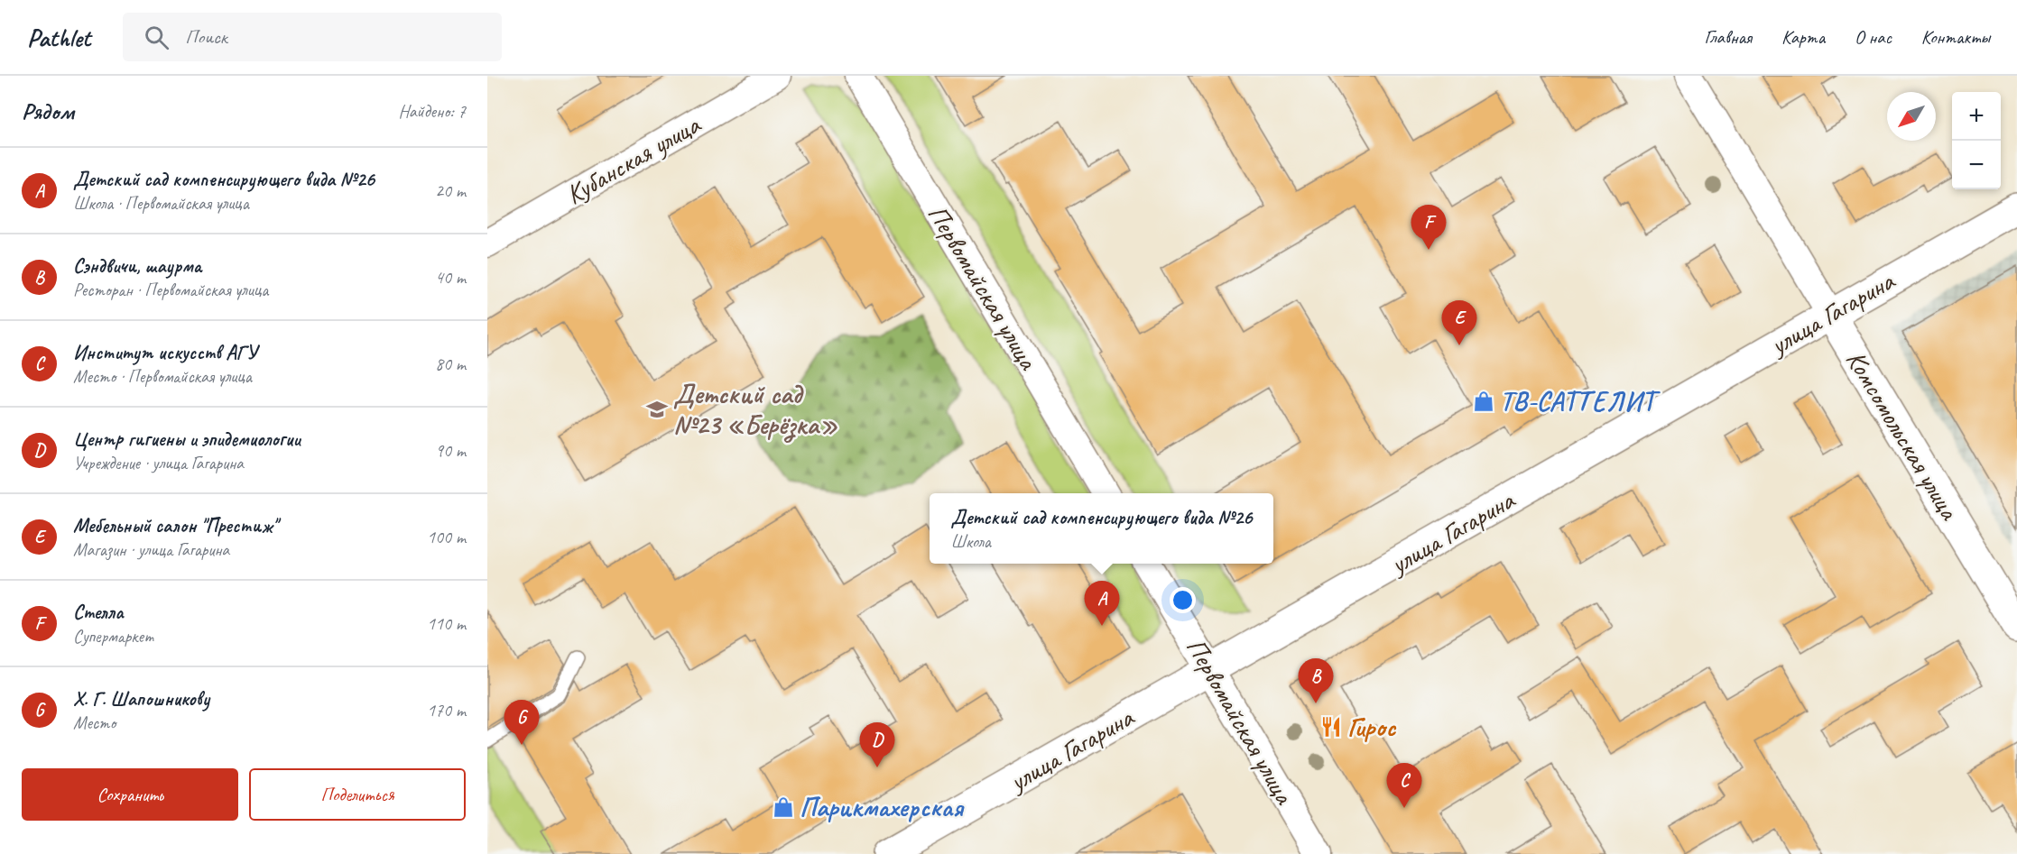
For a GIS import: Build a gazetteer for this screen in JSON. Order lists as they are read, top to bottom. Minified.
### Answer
{"streets":{"main road":["улица Гагарина","Комсомольская улица"],"street":["Кубанская улица","Первомайская улица"]},"crossings":[["Первомайская улица","улица Гагарина"],["улица Гагарина","Комсомольская улица"]],"places":{"shop":["ТВ-САТТЕЛИТ","Парикмахерская"],"school or university":["Детский сад №23 «Берёзка»"],"restaurant":["Гирос"]},"north":"bottom left","page":{"header":"Pathlet","search":"Поиск","nav":["Главная","Карта","О нас","Контакты"],"heading":["Рядом","Найдено: 7"],"map_buttons":["+","−"],"list":[{"mark":"A","name":"Детский сад компенсирующего вида №26","note":"Школа · Первомайская улица","value":"20 m"},{"mark":"B","name":"Сэндвичи, шаурма","note":"Ресторан · Первомайская улица","value":"40 m"},{"mark":"C","name":"Институт искусств АГУ","note":"Место · Первомайская улица","value":"80 m"},{"mark":"D","name":"Центр гигиены и эпидемиологии","note":"Учреждение · улица Гагарина","value":"90 m"},{"mark":"E","name":"Мебельный салон \"Престиж\"","note":"Магазин · улица Гагарина","value":"100 m"},{"mark":"F","name":"Стелла","note":"Супермаркет","value":"110 m"},{"mark":"G","name":"Х. Г. Шапошникову","note":"Место","value":"170 m"}],"pins":["F","E","A","B","G","D","C"],"popup":["Детский сад компенсирующего вида №26","Школа"],"buttons":["Сохранить","Поделиться"]}}
